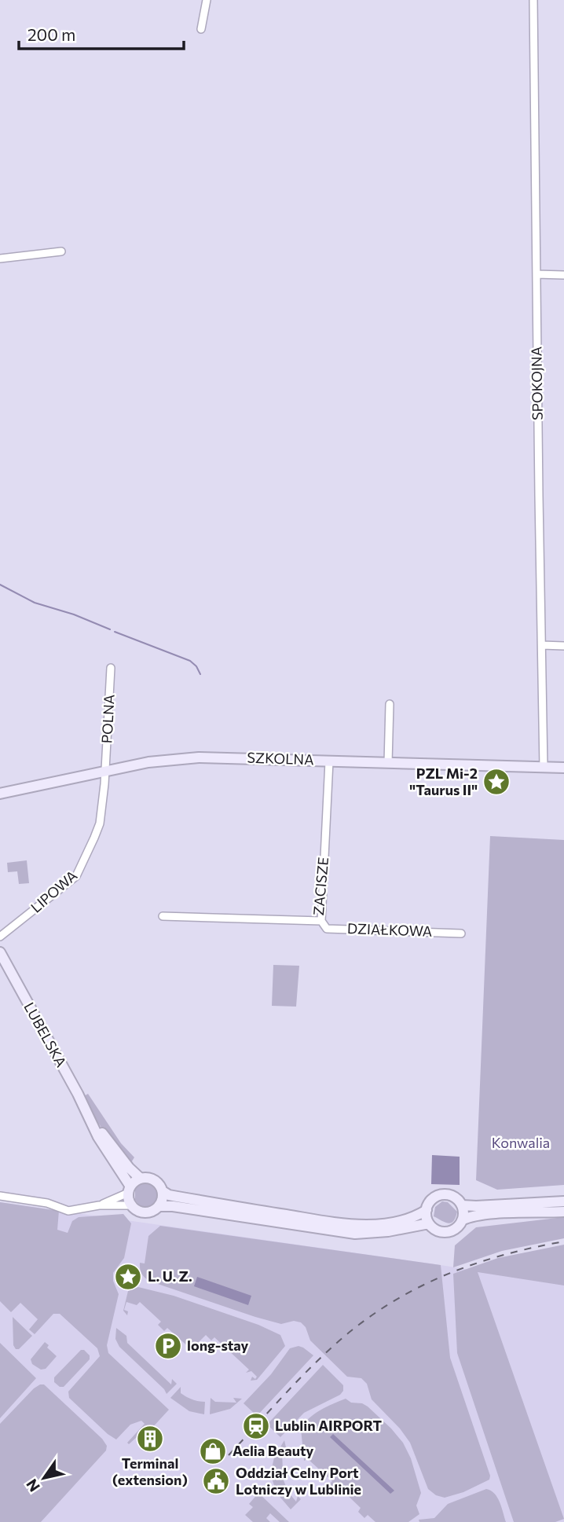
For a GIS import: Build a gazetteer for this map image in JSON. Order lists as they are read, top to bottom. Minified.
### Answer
{"streets":{"main road":["SZKOLNA","LUBELSKA"],"street":["SPOKOJNA","POLNA","ZACISZE","LIPOWA","DZIAŁKOWA"]},"crossings":[["SPOKOJNA","SZKOLNA"],["POLNA","SZKOLNA"],["POLNA","LIPOWA"],["SZKOLNA","ZACISZE"],["SZKOLNA","LIPOWA"],["ZACISZE","DZIAŁKOWA"]],"parks":["Konwalia"],"places":{"place":["PZL Mi-2 \"Taurus II\"","L. U. Z."],"parking":["long-stay"],"station":["Lublin AIRPORT"],"building":["Terminal (extension)"],"shop":["Aelia Beauty"],"public building":["Oddział Celny Port Lotniczy w Lublinie"]},"scale_bar":"200 m","north":"bottom left"}
